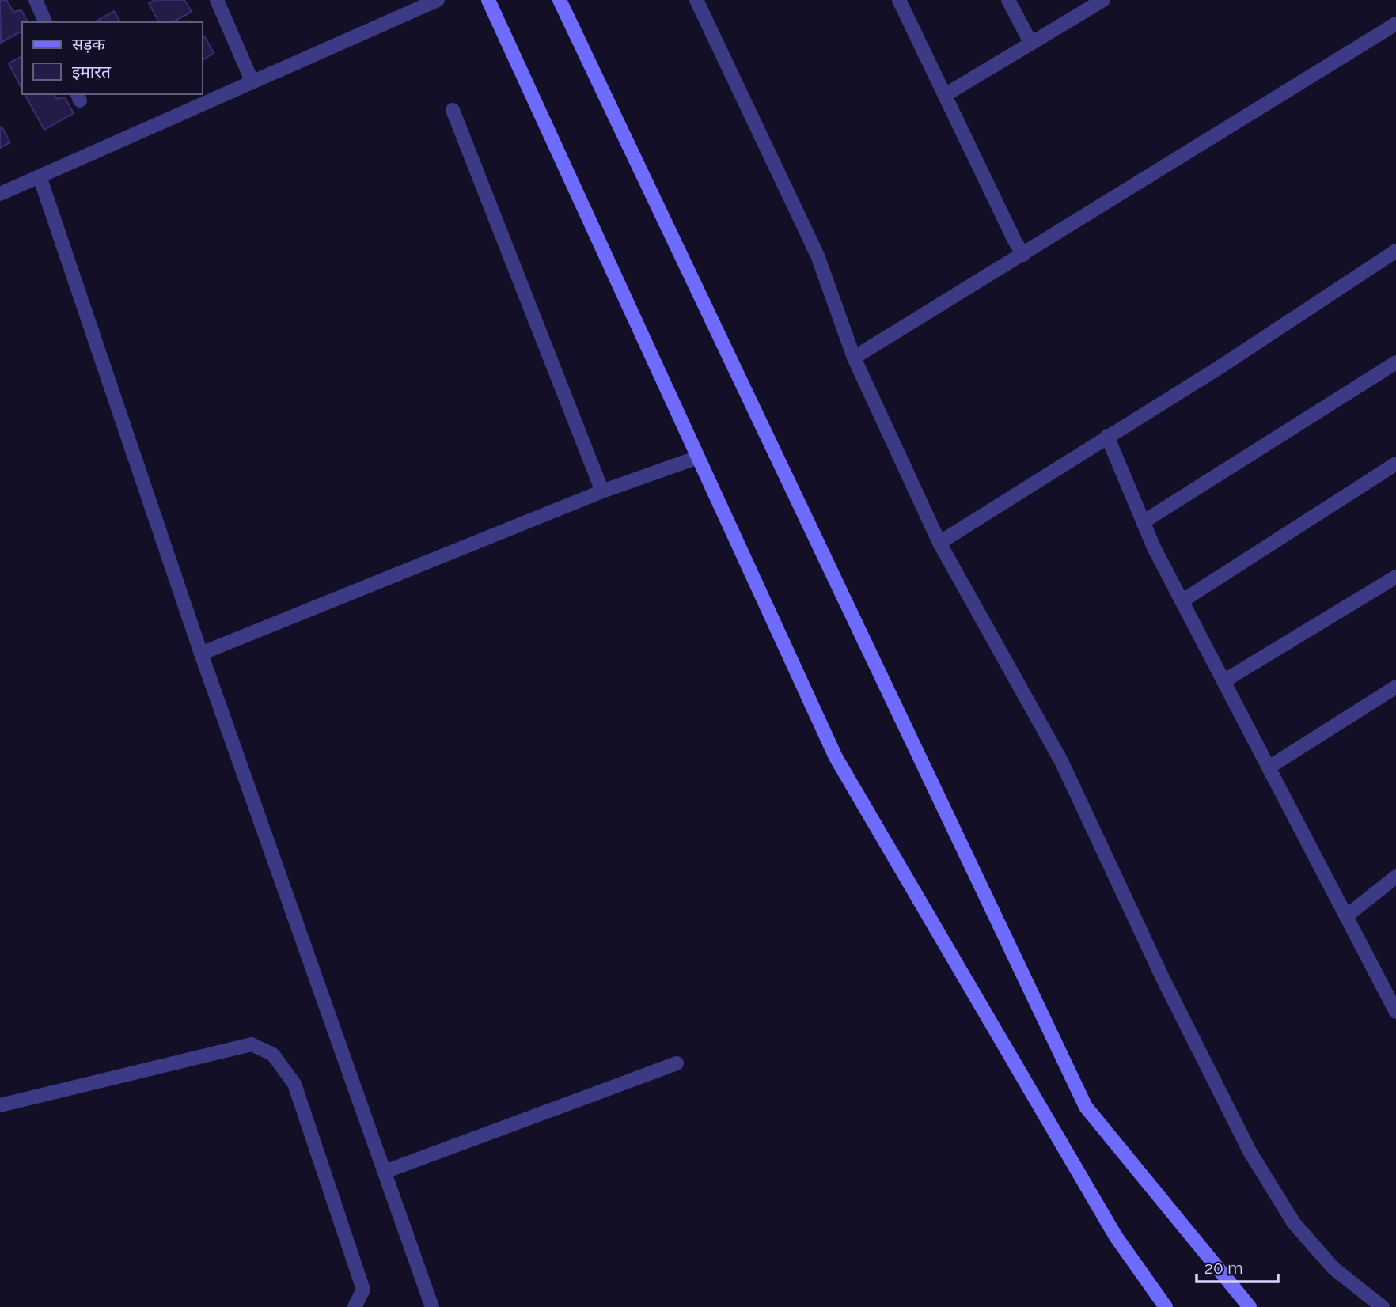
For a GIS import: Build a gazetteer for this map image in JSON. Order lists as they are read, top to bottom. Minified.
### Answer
{"legend":["सड़क","इमारत"],"scale_bar":"20 m"}
